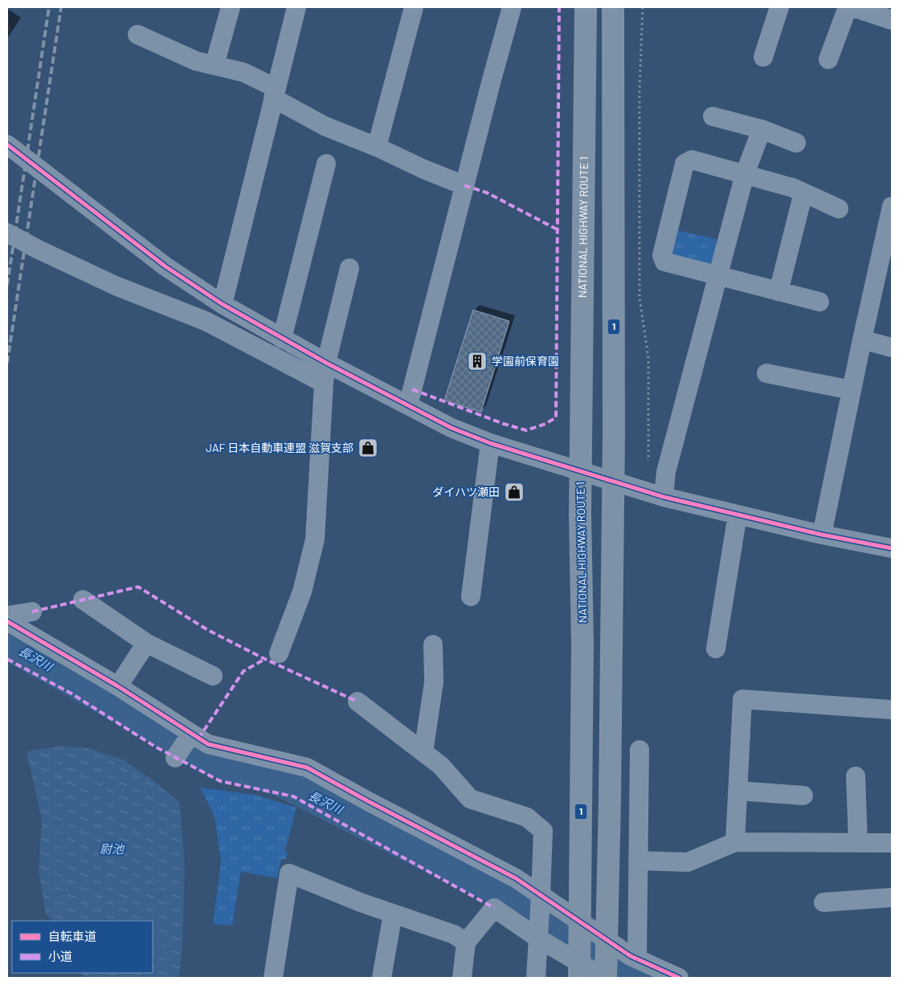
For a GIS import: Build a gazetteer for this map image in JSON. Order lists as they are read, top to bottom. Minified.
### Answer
{"streets":{"highway":["NATIONAL HIGHWAY ROUTE 1","1"]},"water":["長沢川","尉池"],"places":{"building":["学園前保育園"],"shop":["JAF 日本自動車連盟 滋賀支部","ダイハツ瀬田"]},"legend":["自転車道","小道"]}
